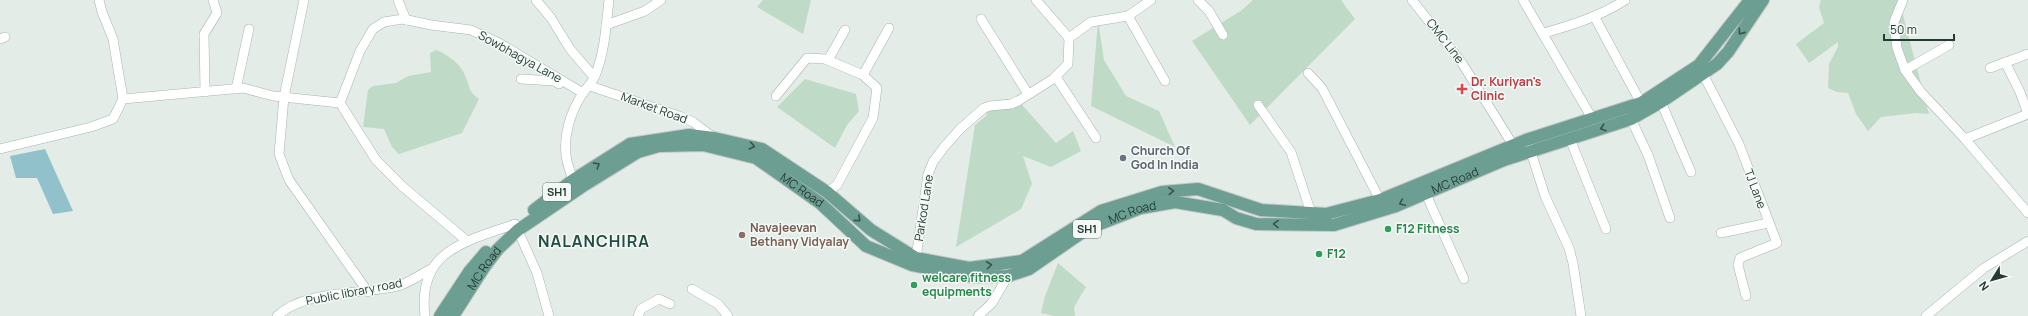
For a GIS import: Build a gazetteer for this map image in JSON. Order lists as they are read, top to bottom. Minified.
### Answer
{"streets":{"main road":["MC Road","SH1"],"street":["CMC Line","Sowbhagya Lane","Market Road","TJ Lane","Parkod Lane","Public library road"]},"crossings":[["CMC Line","MC Road"],["Market Road","MC Road"],["MC Road","TJ Lane"],["MC Road","Parkod Lane"]],"districts":["NALANCHIRA"],"places":{"health":["Dr. Kuriyan's Clinic"],"other":["Church Of God In India","F12 Fitness","Navajeevan Bethany Vidyalay","F12","welcare fitness equipments"]},"scale_bar":"50 m","north":"bottom left"}
